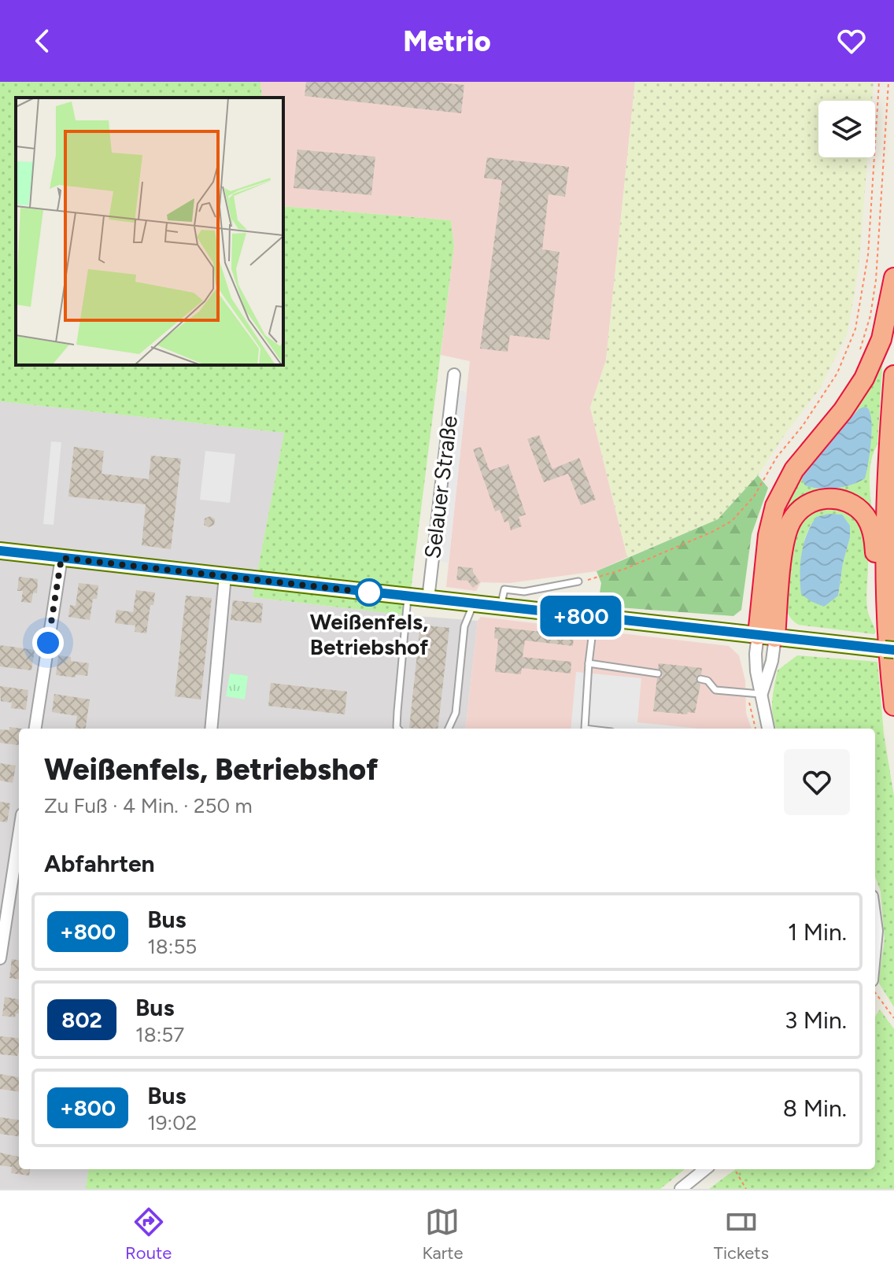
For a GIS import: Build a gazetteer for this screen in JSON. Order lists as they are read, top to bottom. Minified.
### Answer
{"streets":{"street":["Selauer Straße"]},"places":["Weißenfels, Betriebshof"],"lines":["bus line +800"],"page":{"header":"Metrio","on_map":"+800","heading":[["Weißenfels, Betriebshof","Zu Fuß · 4 Min. · 250 m"],"Abfahrten"],"list":[{"mark":"+800","name":"Bus","note":"18:55","value":"1 Min."},{"mark":"802","name":"Bus","note":"18:57","value":"3 Min."},{"mark":"+800","name":"Bus","note":"19:02","value":"8 Min."}],"tabs":["Route","Karte","Tickets"]}}
